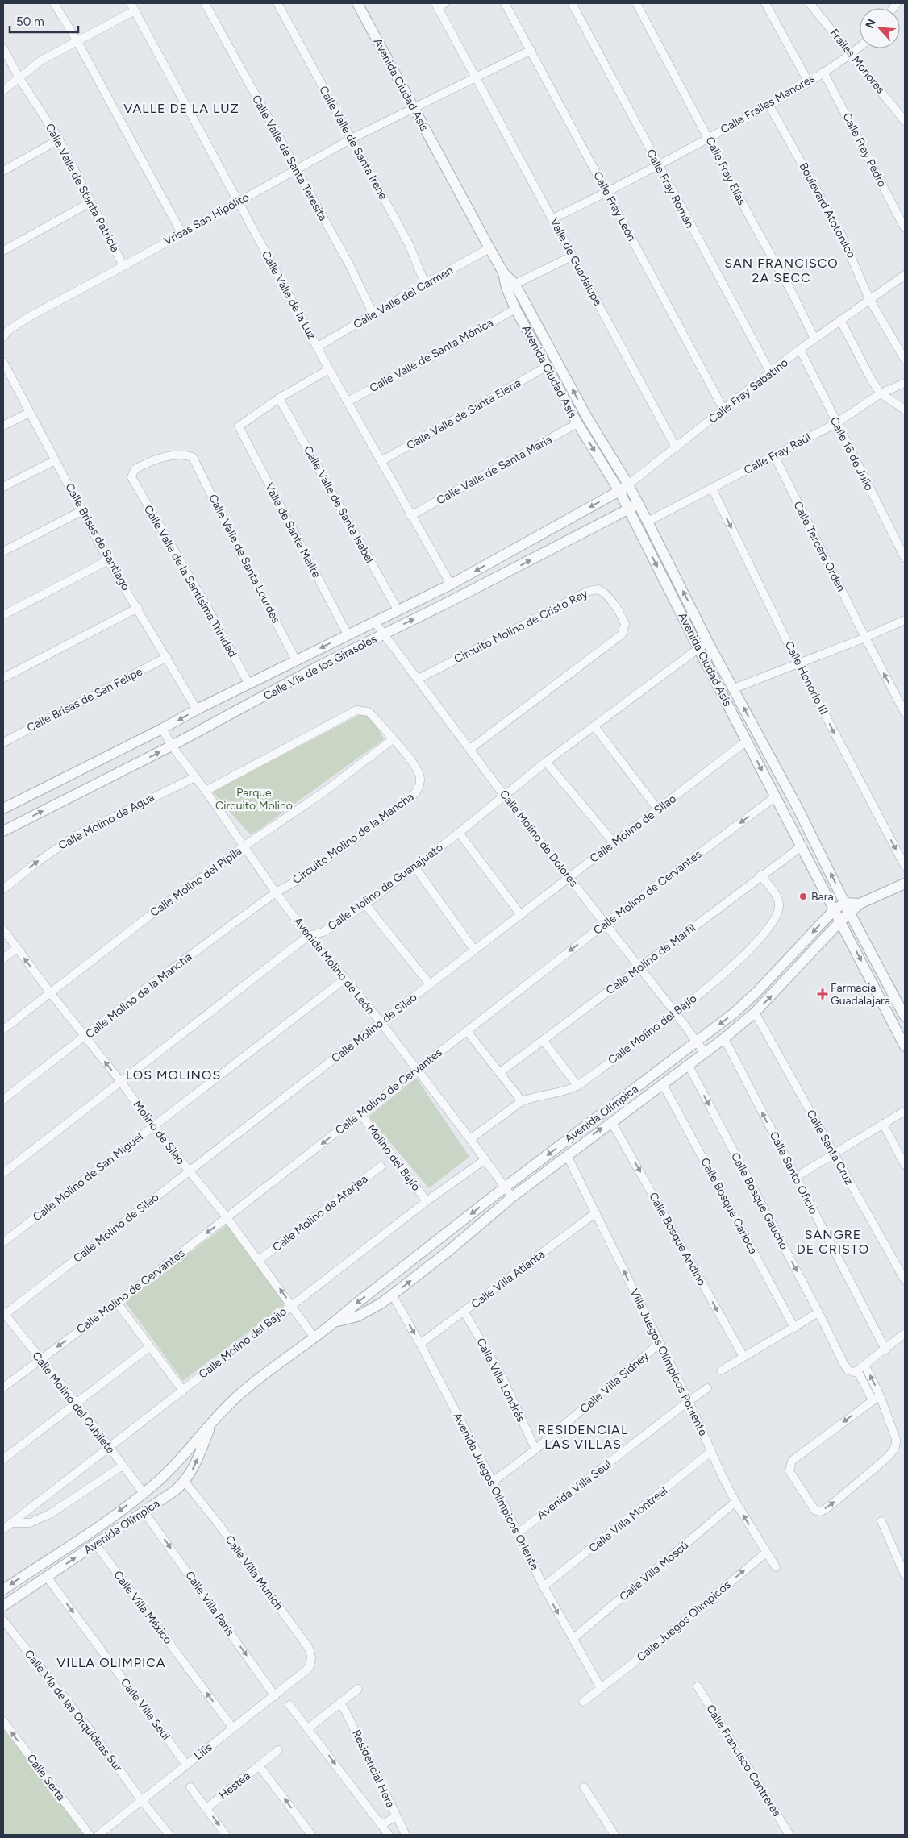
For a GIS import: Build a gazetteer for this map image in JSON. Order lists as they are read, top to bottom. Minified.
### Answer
{"streets":{"street":["Frailes Monores","Avenida Ciudad Asís","Calle Frailes Menores","Calle Valle de Santa Irene","Calle Fray Pedro","Calle Valle de Santa Teresita","Calle Fray Elías","Calle Valle de Stanta Patricia","Calle Fray Román","Calle Fray León","Boulevard Atotonilco","Vrisas San Hipólito","Valle de Guadalupe","Calle Valle de la Luz","Calle Valle del Carmen","Calle Valle de Santa Mónica","Calle Fray Sabatino","Calle Valle de Santa Elena","Calle Fray Raúl","Calle 16 de Julio","Calle Valle de Santa Maria","Calle Valle de Santa Isabel","Valle de Santa Mailte","Calle Brisas de Santiago","Calle Tercera Orden","Calle Valle de Santa Lourdes","Calle Valle de la Santísima Trinidad","Circuito Molino de Cristo Rey","Calle Vía de los Girasoles","Calle Honorio III","Calle Brisas de San Felipe","Calle Molino de Agua","Calle Molino de Silao","Circuito Molino de la Mancha","Calle Molino de Dolores","Calle Molino del Pípila","Calle Molino de Guanajuato","Calle Molino de Cervantes","Calle Molino de Marfil","Avenida Molino de León","Calle Molino de la Mancha","Calle Molino del Bajío","Avenida Olímpica","Molino de Silao","Calle Santa Cruz","Molino del Bajío","Calle Santo Oficio","Calle Molino de San Miguel","Calle Bosque Gaucho","Calle Bosque Carioca","Calle Molino de Atarjea","Calle Bosque Andino","Calle Villa Atlanta","Villa Juegos Olímpicos Poniente","Calle Villa Londrés","Calle Villa Sidney","Calle Molino del Cubilete","Avenida Villa Seul","Avenida Juegos Olimpicos Oriente","Calle Villa Montreal","Calle Villa Moscú","Calle Villa Munich","Calle Villa París","Calle Villa México","Calle Juegos Olímpicos","Calle Villa Seúl","Calle Vía de las Orquídeas Sur","Lilis","Calle Francisco Contreras","Residencial Hera","Calle Serta","Hestea"]},"crossings":[["Frailes Monores","Calle Frailes Menores"],["Avenida Ciudad Asís","Vrisas San Hipólito"],["Avenida Ciudad Asís","Calle Valle del Carmen"],["Avenida Ciudad Asís","Calle Valle de Santa Mónica"],["Avenida Ciudad Asís","Calle Fray Sabatino"],["Avenida Ciudad Asís","Calle Valle de Santa Elena"],["Avenida Ciudad Asís","Calle Fray Raúl"],["Avenida Ciudad Asís","Calle Valle de Santa Maria"],["Avenida Ciudad Asís","Calle Vía de los Girasoles"],["Avenida Ciudad Asís","Calle Molino de Silao"],["Avenida Ciudad Asís","Calle Molino de Guanajuato"],["Avenida Ciudad Asís","Calle Molino de Cervantes"],["Avenida Ciudad Asís","Calle Molino de Marfil"],["Avenida Ciudad Asís","Avenida Olímpica"],["Calle Frailes Menores","Calle Fray Pedro"],["Calle Frailes Menores","Calle Fray Elías"],["Calle Frailes Menores","Calle Fray Román"],["Calle Frailes Menores","Calle Fray León"],["Calle Frailes Menores","Boulevard Atotonilco"],["Calle Frailes Menores","Valle de Guadalupe"],["Calle Valle de Santa Irene","Vrisas San Hipólito"],["Calle Valle de Santa Irene","Calle Valle del Carmen"],["Calle Valle de Santa Teresita","Vrisas San Hipólito"],["Calle Valle de Santa Teresita","Calle Valle del Carmen"],["Calle Fray Elías","Calle Fray Sabatino"],["Calle Valle de Stanta Patricia","Vrisas San Hipólito"],["Calle Fray Román","Calle Fray Sabatino"],["Calle Fray León","Vrisas San Hipólito"],["Calle Fray León","Calle Fray Sabatino"],["Boulevard Atotonilco","Calle Fray Sabatino"],["Vrisas San Hipólito","Valle de Guadalupe"],["Vrisas San Hipólito","Calle Valle de la Luz"],["Valle de Guadalupe","Calle Fray Sabatino"],["Calle Valle de la Luz","Calle Valle del Carmen"],["Calle Valle de la Luz","Calle Valle de Santa Mónica"],["Calle Valle de la Luz","Calle Valle de Santa Elena"],["Calle Valle de la Luz","Calle Valle de Santa Maria"],["Calle Valle de la Luz","Calle Vía de los Girasoles"],["Calle Fray Sabatino","Calle 16 de Julio"],["Calle Fray Sabatino","Calle Vía de los Girasoles"],["Calle Fray Raúl","Calle 16 de Julio"],["Calle Fray Raúl","Calle Tercera Orden"],["Calle Fray Raúl","Calle Honorio III"],["Calle Valle de Santa Isabel","Valle de Santa Mailte"],["Calle Valle de Santa Isabel","Calle Vía de los Girasoles"],["Valle de Santa Mailte","Calle Vía de los Girasoles"],["Calle Brisas de Santiago","Calle Vía de los Girasoles"],["Calle Brisas de Santiago","Calle Brisas de San Felipe"],["Calle Valle de Santa Lourdes","Calle Valle de la Santísima Trinidad"],["Calle Valle de Santa Lourdes","Calle Vía de los Girasoles"],["Calle Valle de la Santísima Trinidad","Calle Vía de los Girasoles"],["Circuito Molino de Cristo Rey","Calle Molino de Dolores"],["Calle Vía de los Girasoles","Calle Molino de Dolores"],["Calle Vía de los Girasoles","Avenida Molino de León"],["Calle Molino de Agua","Avenida Molino de León"],["Calle Molino de Silao","Calle Molino de Dolores"],["Calle Molino de Silao","Avenida Molino de León"],["Calle Molino de Silao","Molino de Silao"],["Calle Molino de Silao","Calle Molino del Cubilete"],["Circuito Molino de la Mancha","Calle Molino del Pípila"],["Circuito Molino de la Mancha","Avenida Molino de León"],["Circuito Molino de la Mancha","Calle Molino de la Mancha"],["Calle Molino de Dolores","Calle Molino de Guanajuato"],["Calle Molino de Dolores","Calle Molino de Cervantes"],["Calle Molino de Dolores","Calle Molino de Marfil"],["Calle Molino de Dolores","Calle Molino del Bajío"],["Calle Molino de Dolores","Avenida Olímpica"],["Calle Molino del Pípila","Avenida Molino de León"],["Calle Molino del Pípila","Molino de Silao"],["Calle Molino de Guanajuato","Avenida Molino de León"],["Calle Molino de Guanajuato","Molino de Silao"],["Calle Molino de Cervantes","Avenida Molino de León"],["Calle Molino de Cervantes","Molino de Silao"],["Calle Molino de Cervantes","Molino del Bajío"],["Calle Molino de Cervantes","Calle Molino del Cubilete"],["Calle Molino de Marfil","Calle Molino del Bajío"],["Avenida Molino de León","Calle Molino de la Mancha"],["Avenida Molino de León","Calle Molino del Bajío"],["Avenida Molino de León","Avenida Olímpica"],["Avenida Molino de León","Calle Molino de San Miguel"],["Calle Molino de la Mancha","Molino de Silao"],["Calle Molino del Bajío","Molino de Silao"],["Calle Molino del Bajío","Molino del Bajío"],["Calle Molino del Bajío","Calle Molino del Cubilete"],["Avenida Olímpica","Molino de Silao"],["Avenida Olímpica","Calle Santa Cruz"],["Avenida Olímpica","Calle Santo Oficio"],["Avenida Olímpica","Calle Bosque Gaucho"],["Avenida Olímpica","Calle Bosque Carioca"],["Avenida Olímpica","Calle Bosque Andino"],["Avenida Olímpica","Villa Juegos Olímpicos Poniente"],["Avenida Olímpica","Calle Molino del Cubilete"],["Avenida Olímpica","Avenida Juegos Olimpicos Oriente"],["Avenida Olímpica","Calle Villa Munich"],["Avenida Olímpica","Calle Villa París"],["Avenida Olímpica","Calle Villa México"],["Avenida Olímpica","Calle Villa Seúl"],["Molino de Silao","Calle Molino de San Miguel"],["Molino de Silao","Calle Molino de Atarjea"],["Calle Villa Atlanta","Villa Juegos Olímpicos Poniente"],["Calle Villa Atlanta","Calle Villa Londrés"],["Calle Villa Atlanta","Avenida Juegos Olimpicos Oriente"],["Villa Juegos Olímpicos Poniente","Calle Villa Sidney"],["Villa Juegos Olímpicos Poniente","Avenida Villa Seul"],["Villa Juegos Olímpicos Poniente","Calle Villa Montreal"],["Villa Juegos Olímpicos Poniente","Calle Villa Moscú"],["Villa Juegos Olímpicos Poniente","Calle Juegos Olímpicos"],["Calle Villa Londrés","Calle Villa Sidney"],["Calle Villa Sidney","Avenida Juegos Olimpicos Oriente"],["Avenida Villa Seul","Avenida Juegos Olimpicos Oriente"],["Avenida Juegos Olimpicos Oriente","Calle Villa Montreal"],["Avenida Juegos Olimpicos Oriente","Calle Villa Moscú"],["Avenida Juegos Olimpicos Oriente","Calle Juegos Olímpicos"],["Calle Villa Munich","Lilis"],["Calle Villa París","Lilis"],["Calle Villa México","Lilis"],["Calle Villa Seúl","Lilis"],["Calle Vía de las Orquídeas Sur","Lilis"]],"one_way":["Calle Honorio III","Calle Molino de Agua","Calle Molino de Cervantes","Calle Santo Oficio","Calle Bosque Gaucho","Calle Bosque Andino","Villa Juegos Olímpicos Poniente","Calle Villa París","Calle Villa México","Calle Juegos Olímpicos","Calle Villa Seúl","Calle Serta"],"districts":["VALLE DE LA LUZ","SAN FRANCISCO 2A SECC","LOS MOLINOS","SANGRE DE CRISTO","RESIDENCIAL LAS VILLAS","VILLA OLIMPICA"],"parks":["Parque Circuito Molino"],"places":{"other":["Bara"],"health":["Farmacia Guadalajara"]},"scale_bar":"50 m","north":"top left"}
